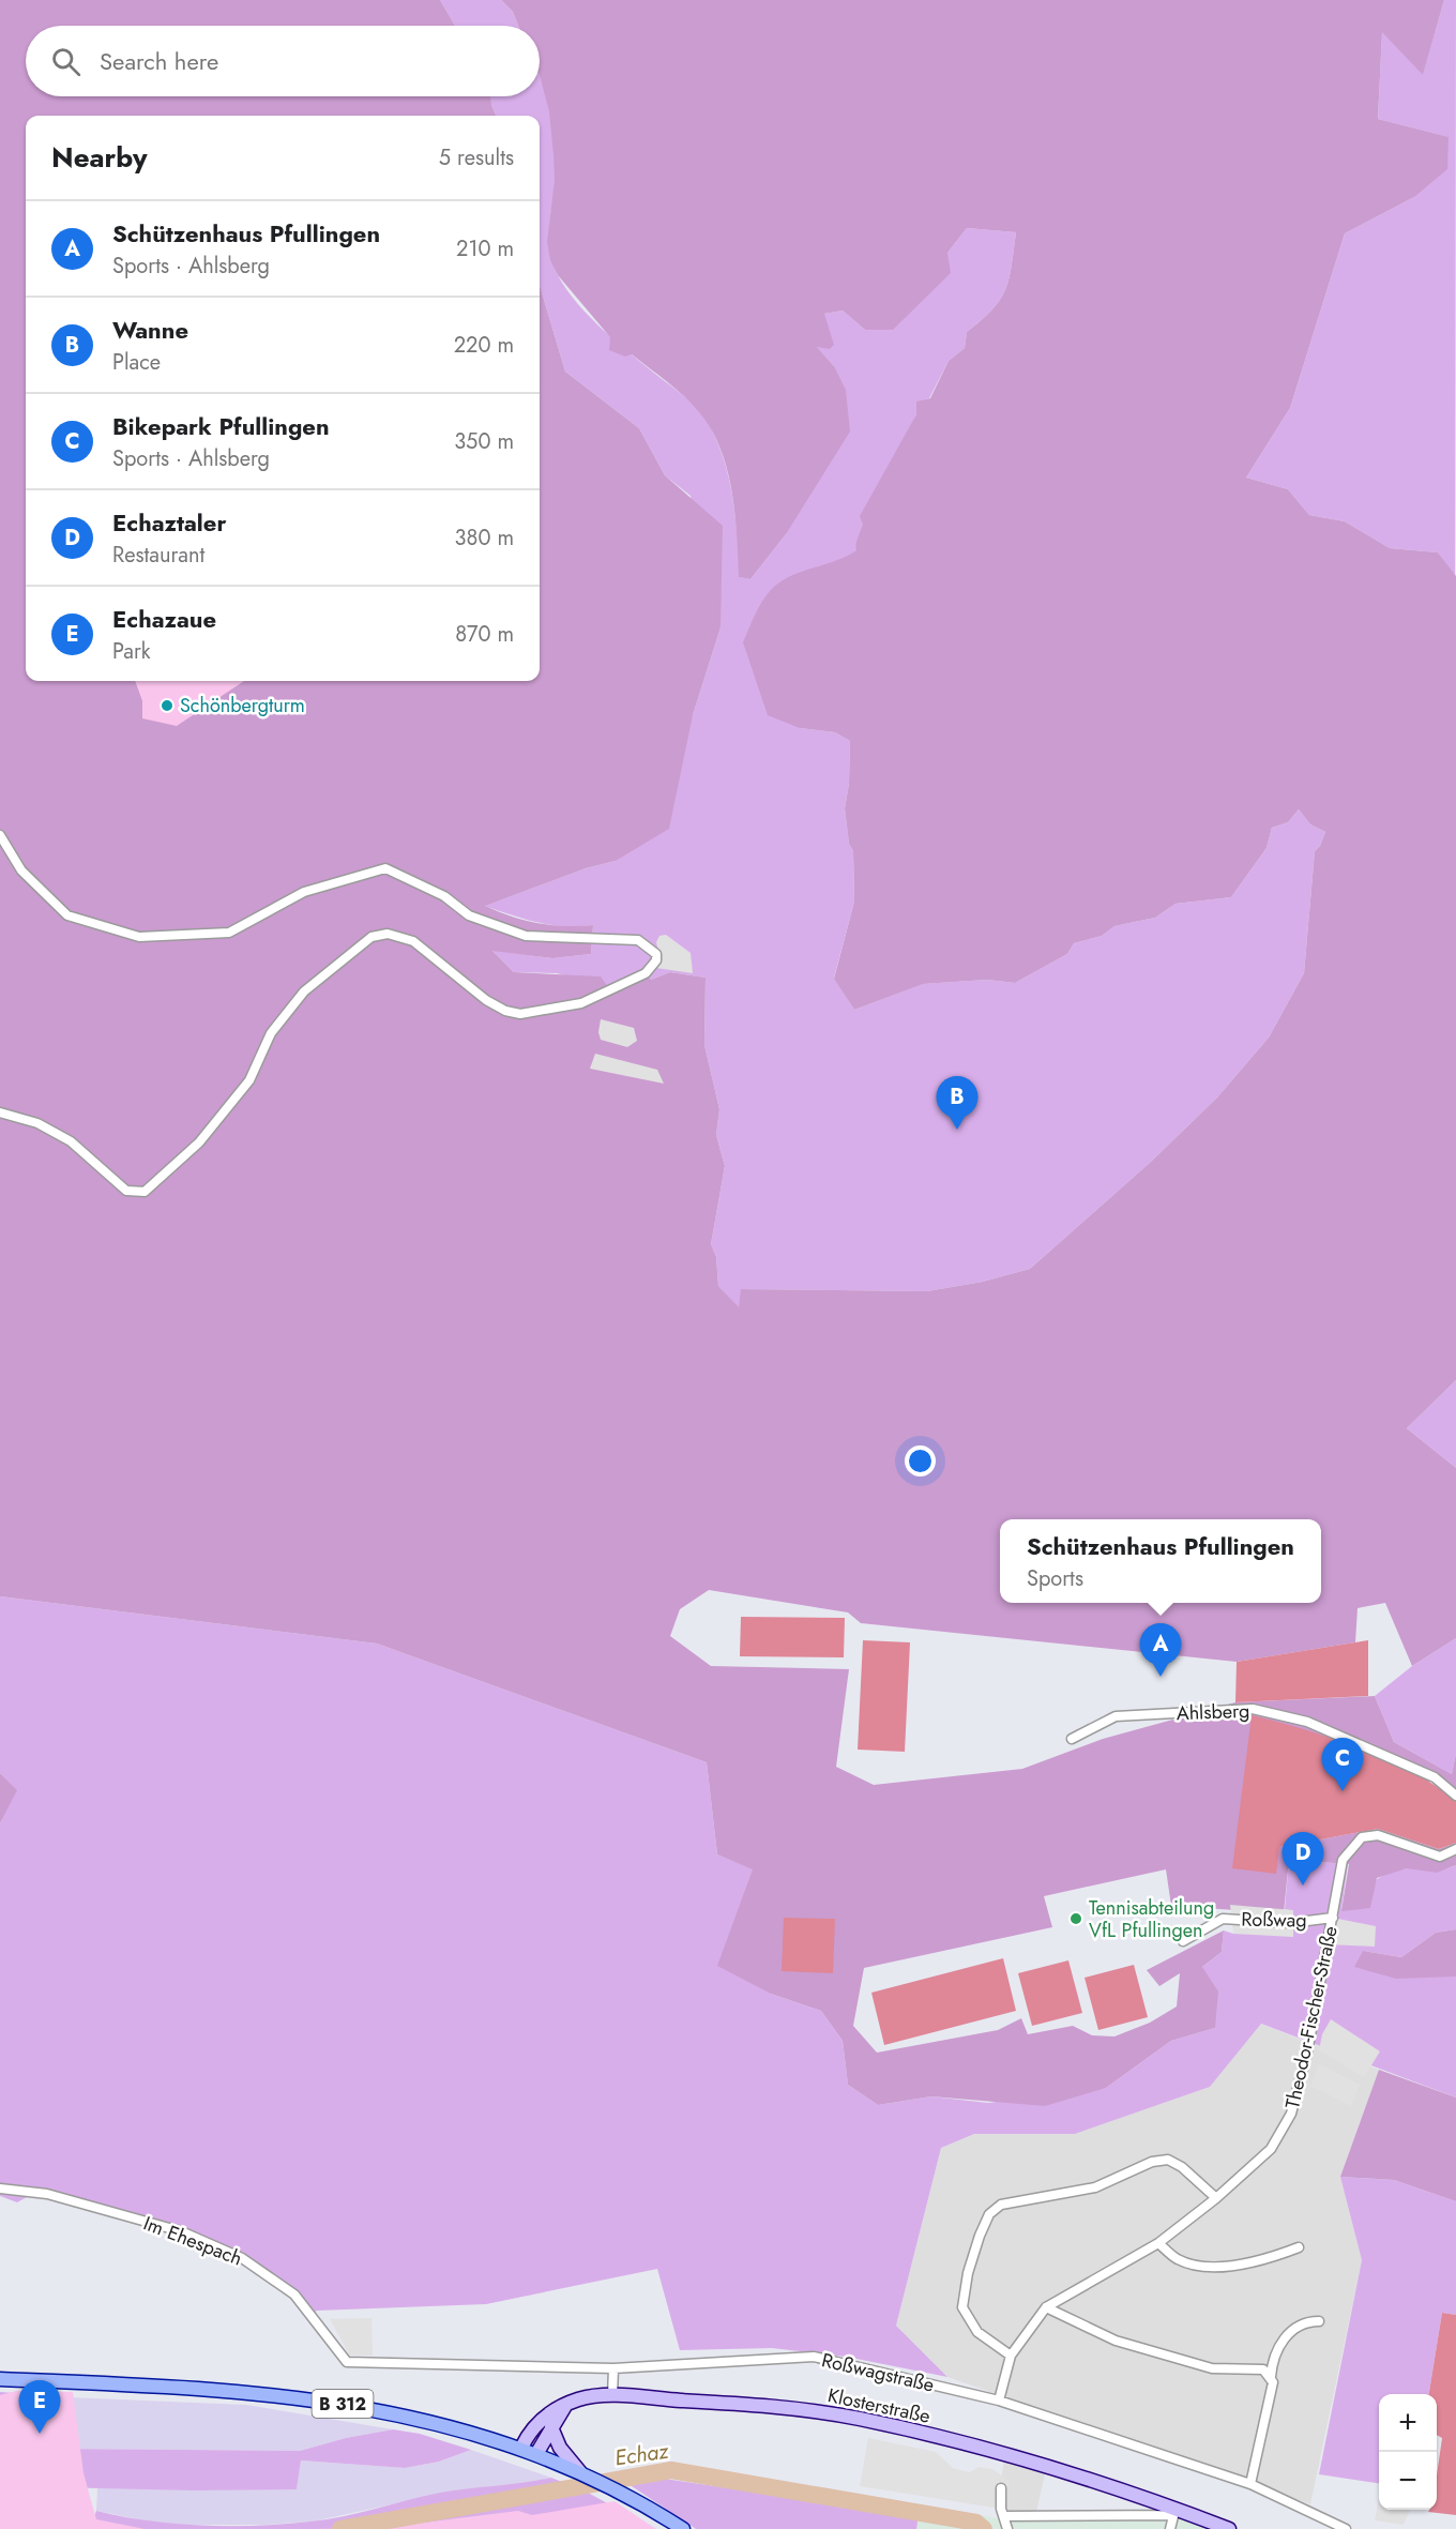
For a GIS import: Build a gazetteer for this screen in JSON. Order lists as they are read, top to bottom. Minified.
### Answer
{"streets":{"main road":["B 312","Klosterstraße"],"street":["Ahlsberg","Roßwag","Theodor-Fischer-Straße","Im Ehespach","Roßwagstraße"]},"crossings":[["Roßwag","Theodor-Fischer-Straße"],["Theodor-Fischer-Straße","Roßwagstraße"],["Im Ehespach","Roßwagstraße"],["B 312","Klosterstraße"]],"water":["Echaz"],"places":["Schönbergturm","Tennisabteilung VfL Pfullingen"],"page":{"search":"Search here","heading":["Nearby","5 results"],"list":[{"mark":"A","name":"Schützenhaus Pfullingen","note":"Sports · Ahlsberg","value":"210 m"},{"mark":"B","name":"Wanne","note":"Place","value":"220 m"},{"mark":"C","name":"Bikepark Pfullingen","note":"Sports · Ahlsberg","value":"350 m"},{"mark":"D","name":"Echaztaler","note":"Restaurant","value":"380 m"},{"mark":"E","name":"Echazaue","note":"Park","value":"870 m"}],"pins":["B","A","C","D","E"],"popup":["Schützenhaus Pfullingen","Sports"],"map_buttons":["+","−"]}}
